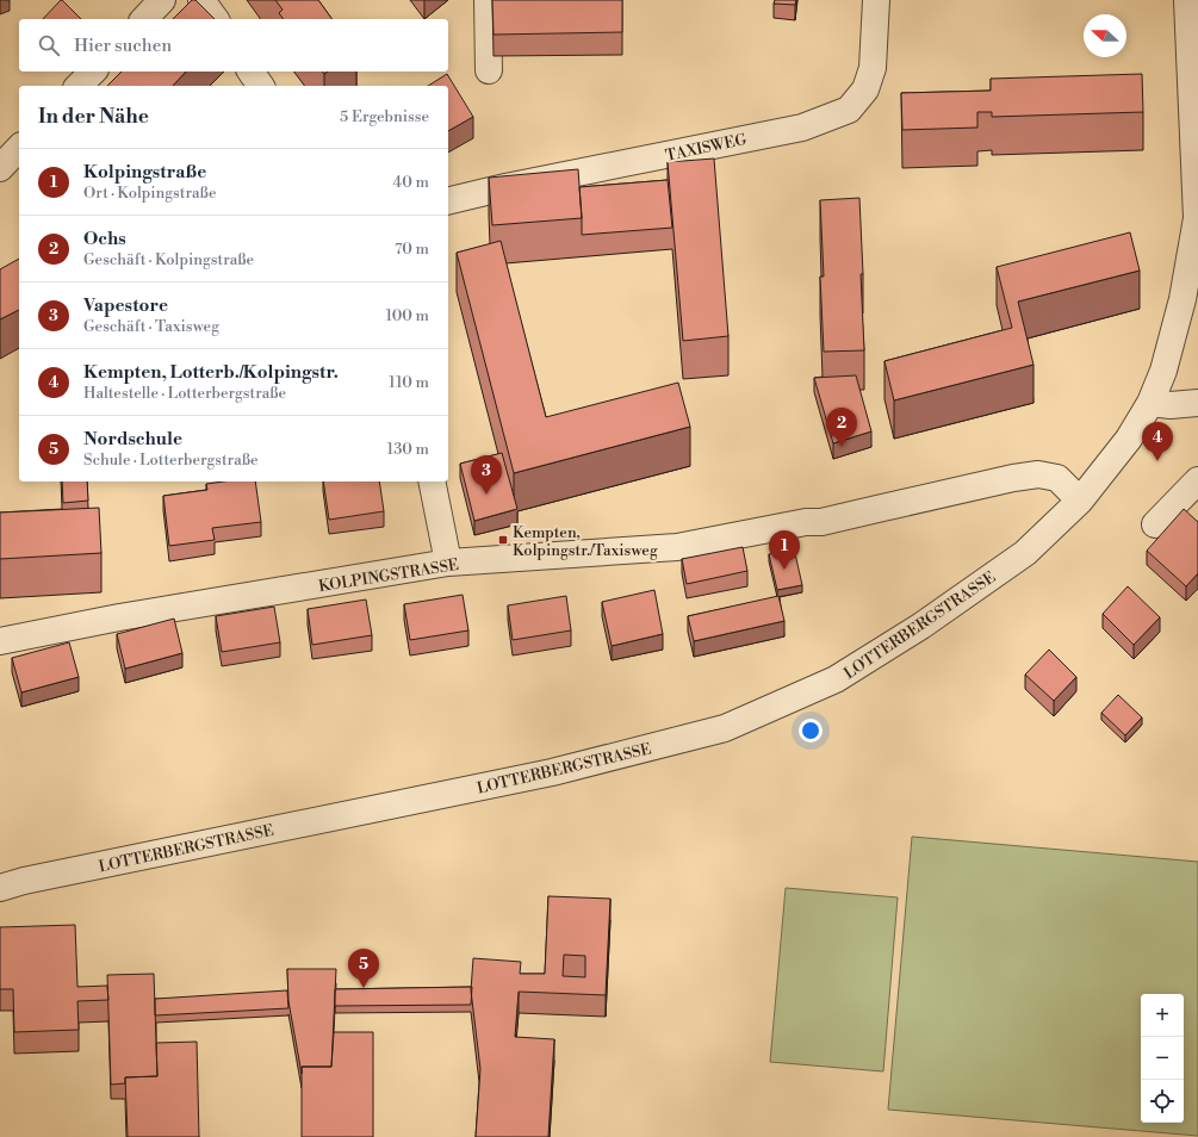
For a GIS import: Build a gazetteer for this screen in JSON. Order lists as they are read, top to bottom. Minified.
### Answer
{"streets":{"street":["TAXISWEG","KOLPINGSTRASSE","LOTTERBERGSTRASSE"]},"crossings":[["KOLPINGSTRASSE","LOTTERBERGSTRASSE"]],"places":{"transit":["Kempten, Kolpingstr./Taxisweg"]},"north":"left","page":{"search":"Hier suchen","heading":["In der Nähe","5 Ergebnisse"],"list":[{"mark":"1","name":"Kolpingstraße","note":"Ort · Kolpingstraße","value":"40 m"},{"mark":"2","name":"Ochs","note":"Geschäft · Kolpingstraße","value":"70 m"},{"mark":"3","name":"Vapestore","note":"Geschäft · Taxisweg","value":"100 m"},{"mark":"4","name":"Kempten, Lotterb./Kolpingstr.","note":"Haltestelle · Lotterbergstraße","value":"110 m"},{"mark":"5","name":"Nordschule","note":"Schule · Lotterbergstraße","value":"130 m"}],"pins":["2","4","3","1","5"],"map_buttons":["+","−"]}}
